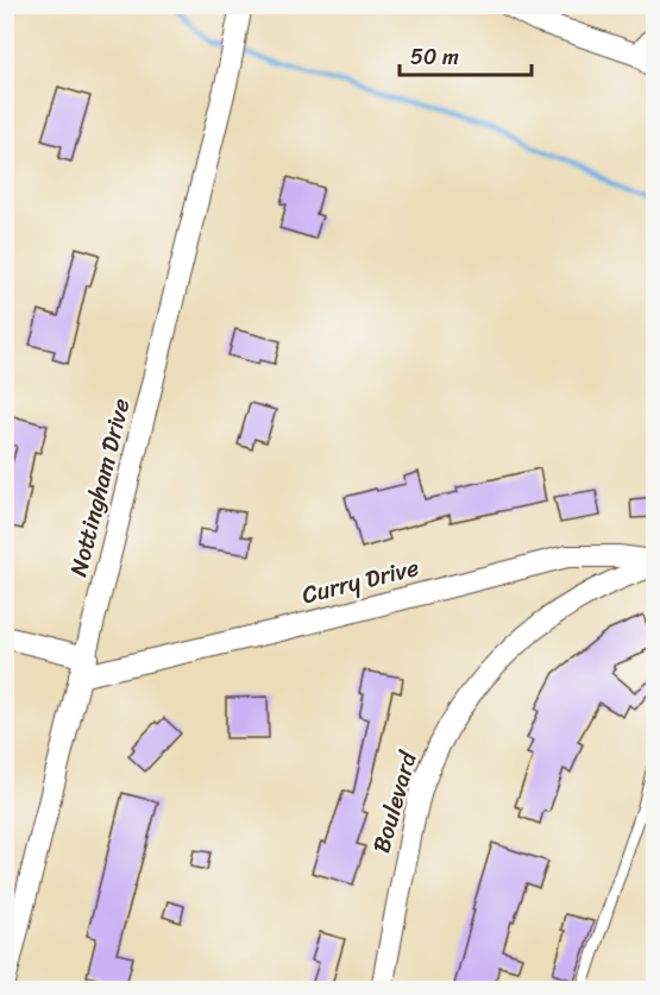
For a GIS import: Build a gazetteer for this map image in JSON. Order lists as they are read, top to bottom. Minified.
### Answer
{"streets":{"street":["Nottingham Drive","Curry Drive","Boulevard"]},"crossings":[["Nottingham Drive","Curry Drive"],["Curry Drive","Boulevard"]],"scale_bar":"50 m"}
